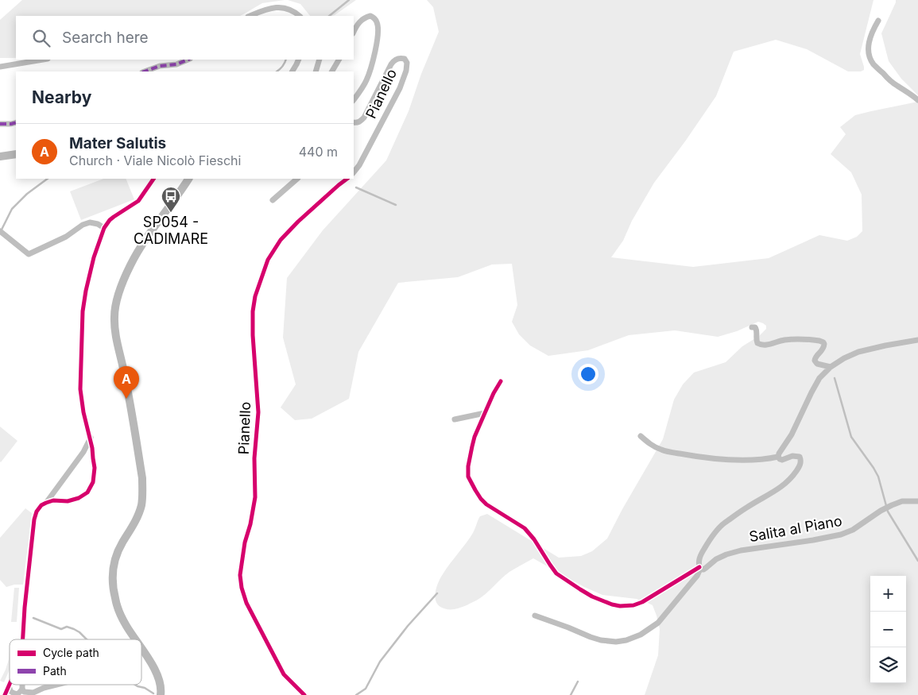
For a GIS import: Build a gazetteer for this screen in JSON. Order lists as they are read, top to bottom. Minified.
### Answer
{"streets":{"street":["Pianello","Salita al Piano"]},"places":{"bus stop":["SP054 - CADIMARE"]},"legend":["Cycle path","Path"],"page":{"search":"Search here","heading":"Nearby","list":[{"mark":"A","name":"Mater Salutis","note":"Church · Viale Nicolò Fieschi","value":"440 m"}],"pins":"A","map_buttons":["+","−"]}}
